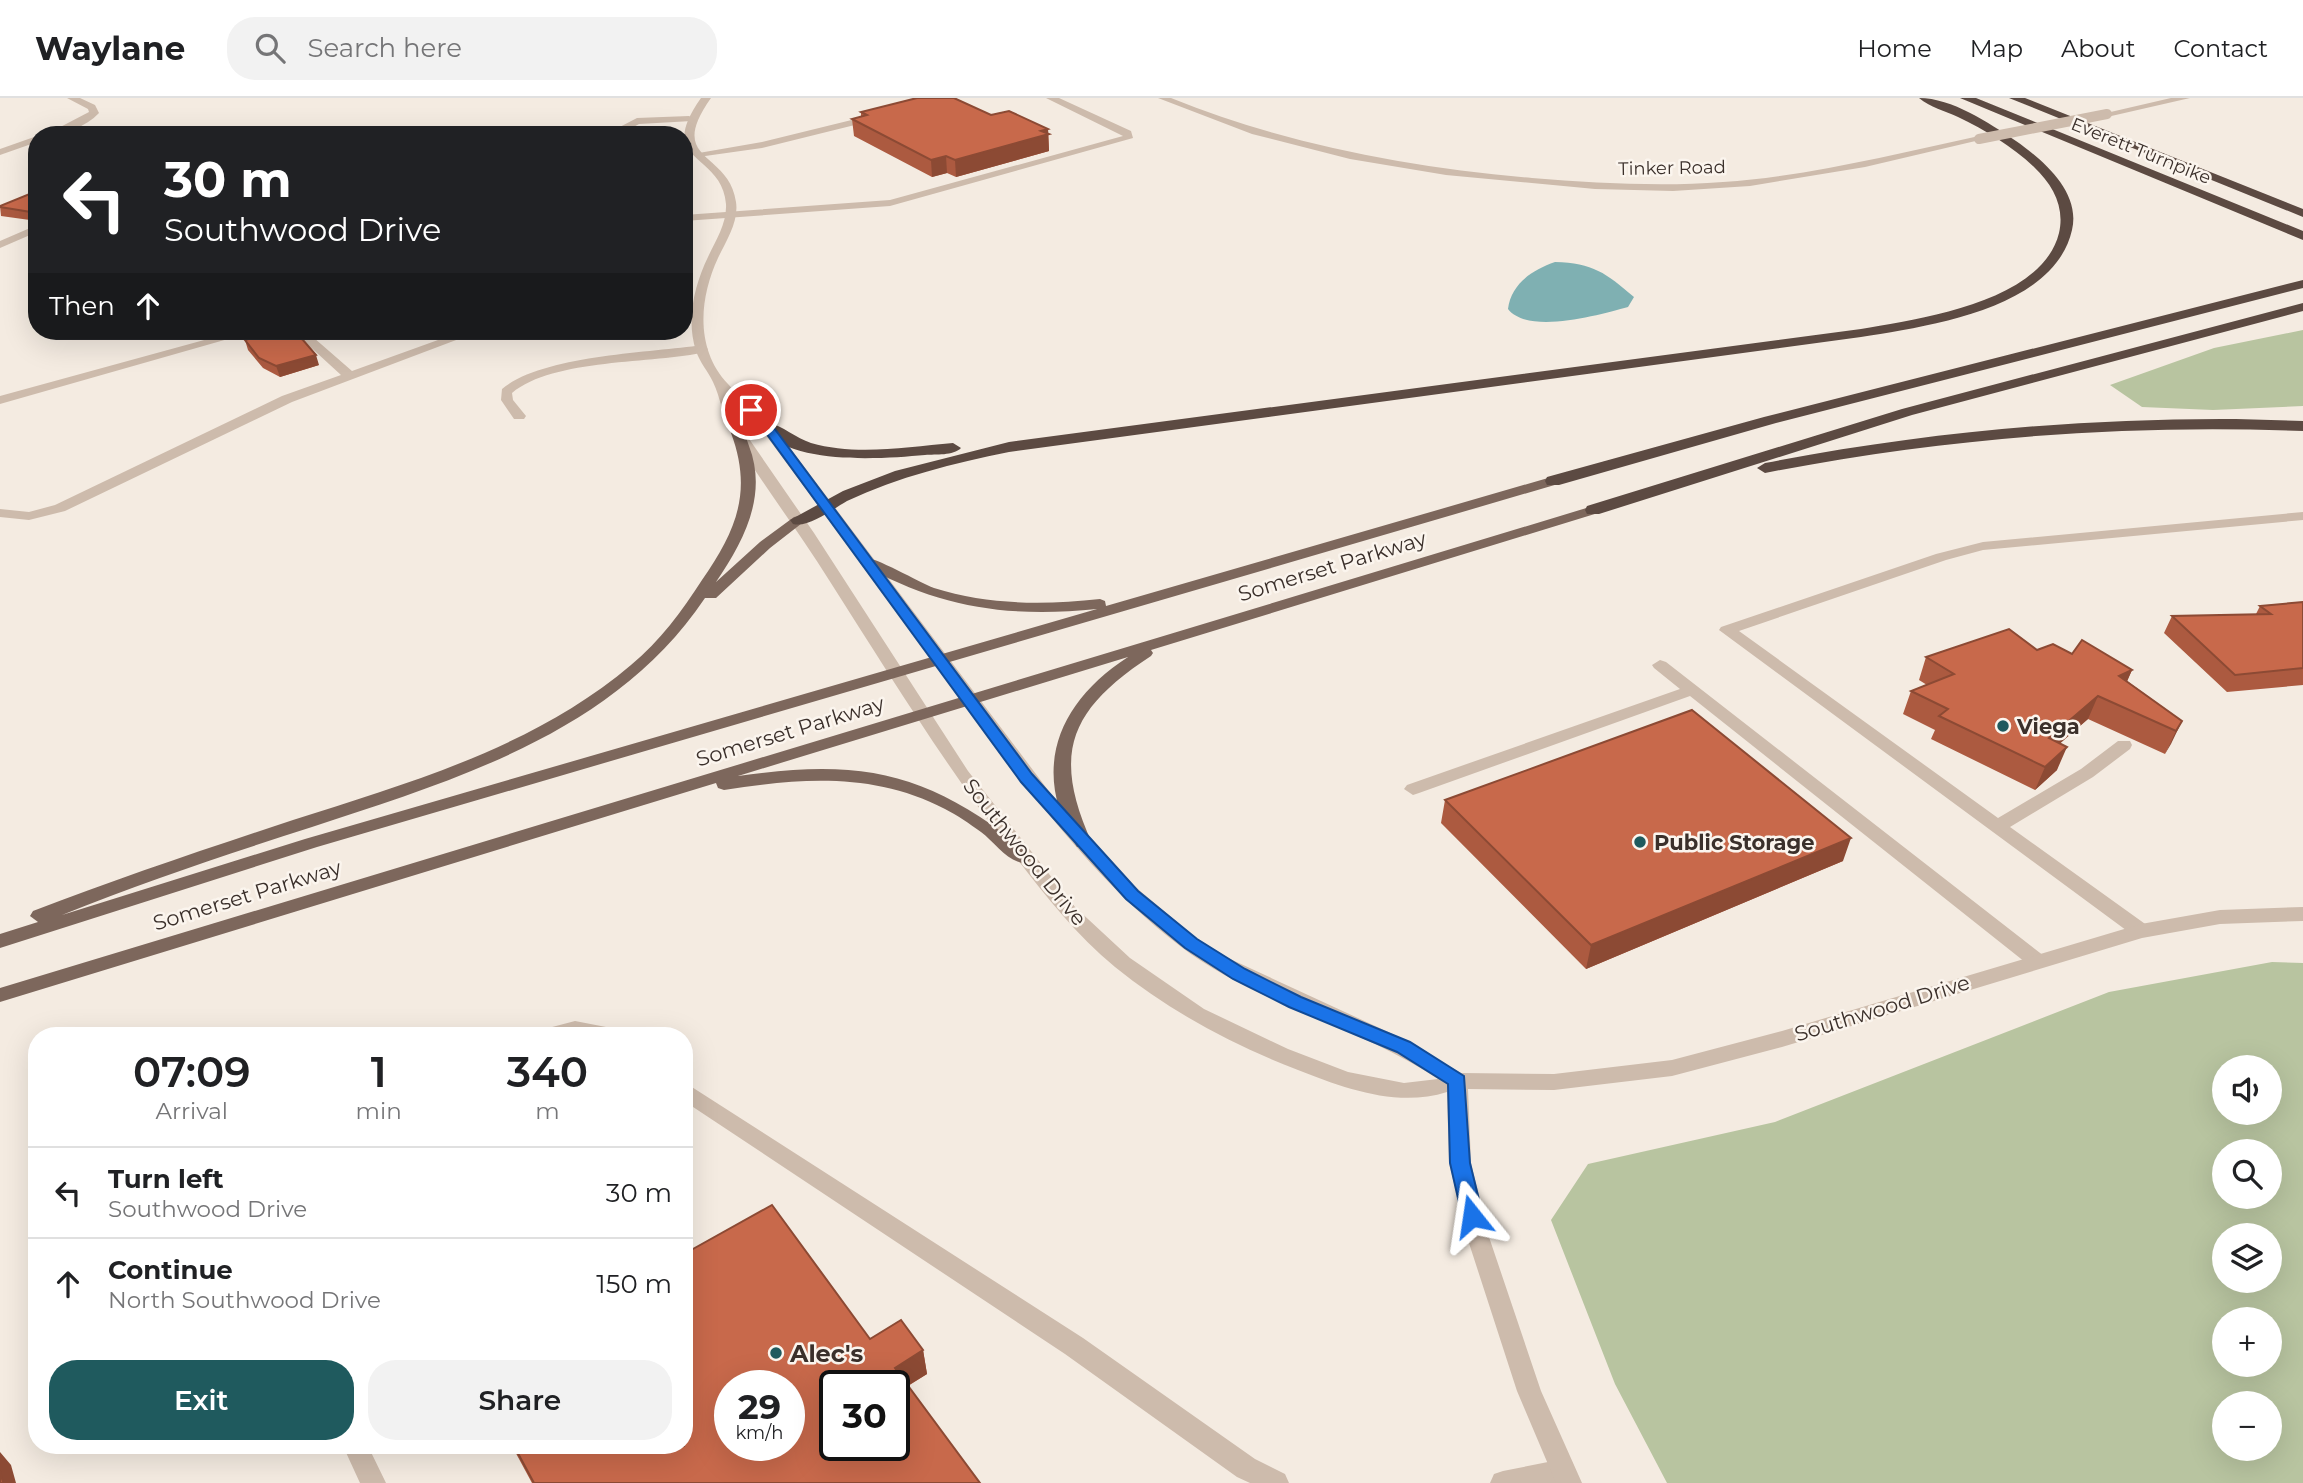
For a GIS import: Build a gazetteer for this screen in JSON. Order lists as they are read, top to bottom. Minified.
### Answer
{"streets":{"highway":["Everett Turnpike"],"main road":["Somerset Parkway"],"street":["Tinker Road","Southwood Drive"]},"crossings":[["Somerset Parkway","Southwood Drive"]],"places":["Viega","Public Storage","Alec's"],"page":{"header":"Waylane","search":"Search here","nav":["Home","Map","About","Contact"],"turn":["30 m","Southwood Drive"],"then":"Then","eta":["07:09","Arrival","1","min","340","m"],"map_buttons":["+","−"],"list":[{"name":"Turn left","note":"Southwood Drive","value":"30 m"},{"name":"Continue","note":"North Southwood Drive","value":"150 m"}],"buttons":["Exit","Share"],"speed":"29 km/h","limit":"30"}}
